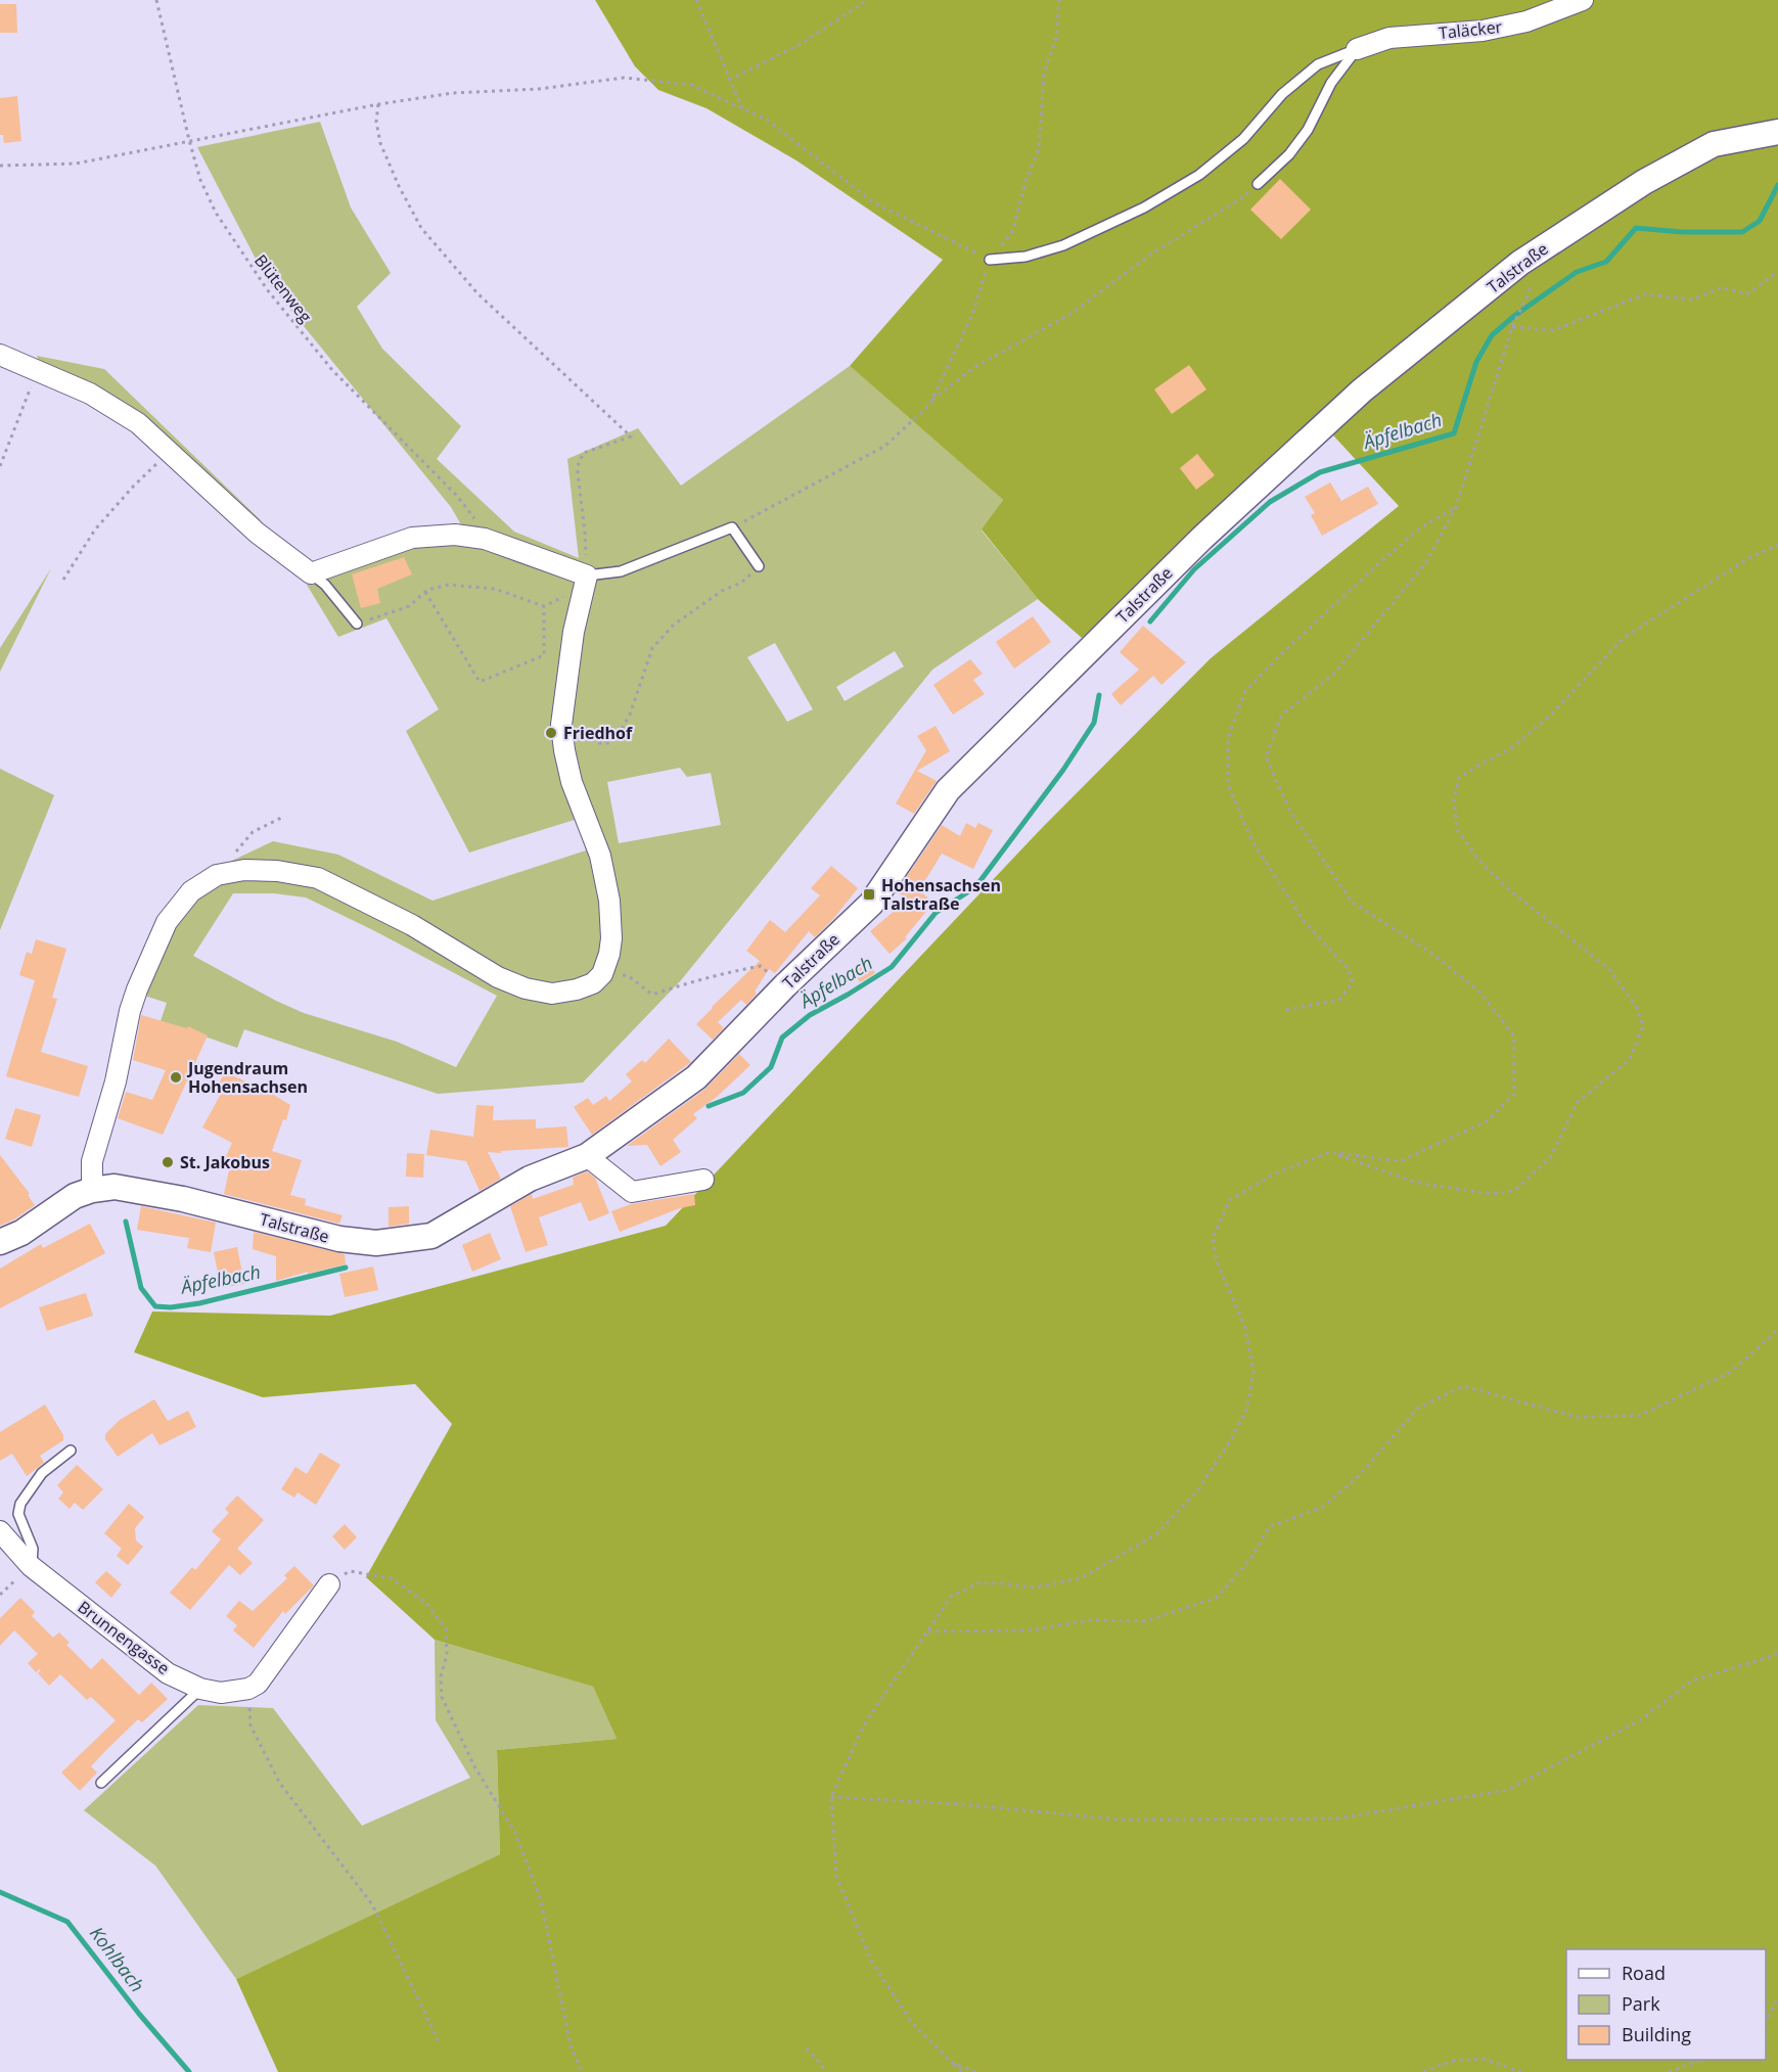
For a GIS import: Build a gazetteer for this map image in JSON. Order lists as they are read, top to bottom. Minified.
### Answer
{"streets":{"street":["Taläcker","Talstraße","Brunnengasse"],"path":["Blütenweg"]},"water":["Äpfelbach","Kohlbach"],"places":{"other":["Friedhof","Jugendraum Hohensachsen","St. Jakobus"],"transit":["Hohensachsen Talstraße"]},"legend":["Road","Park","Building"]}
